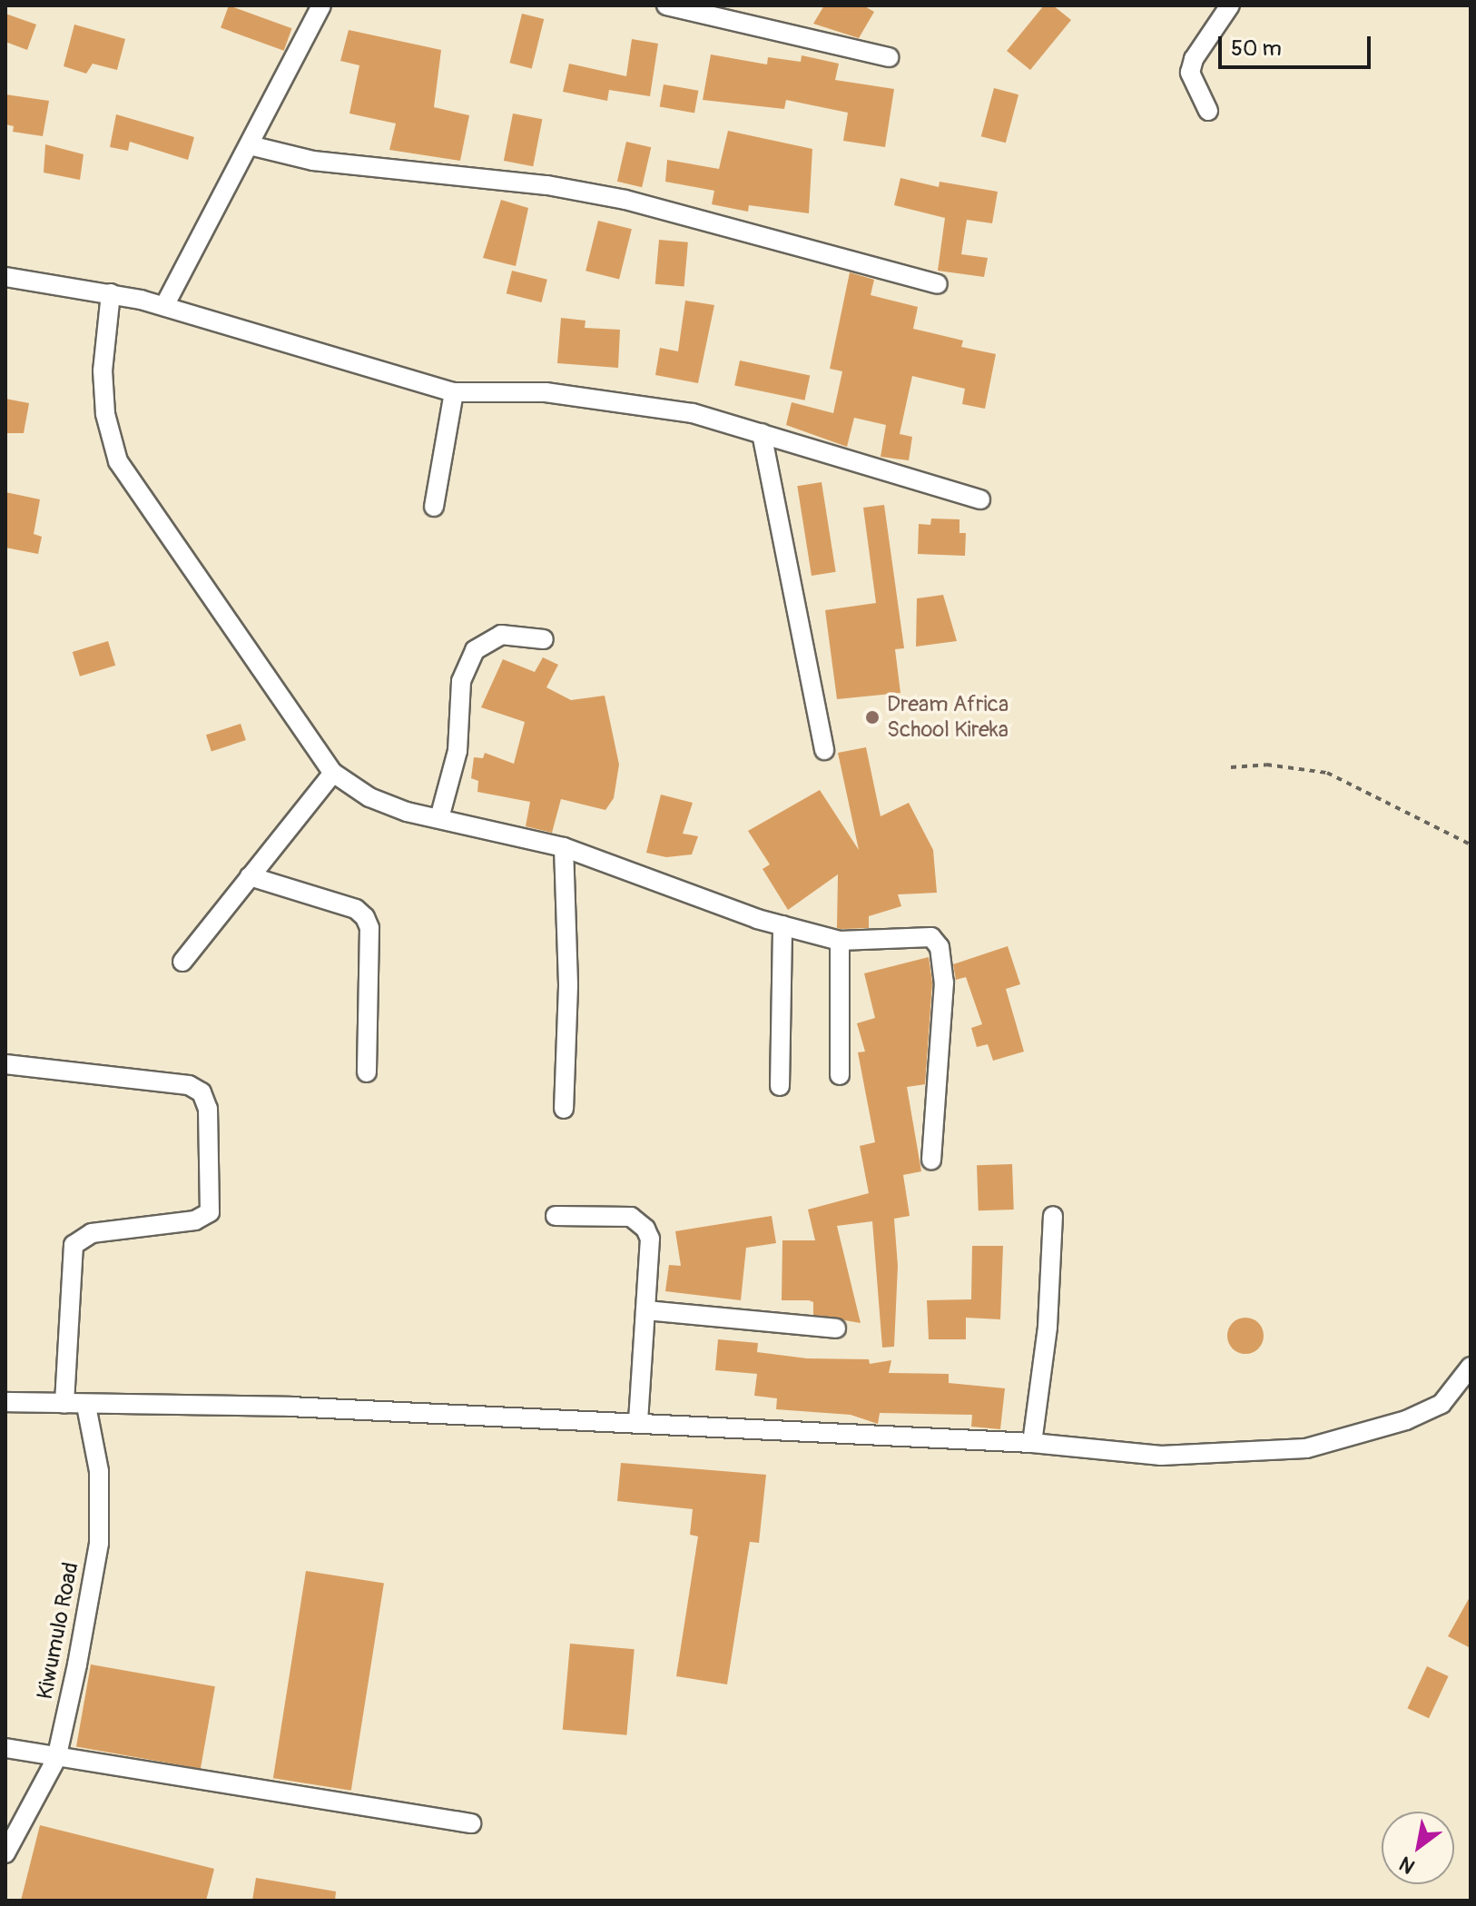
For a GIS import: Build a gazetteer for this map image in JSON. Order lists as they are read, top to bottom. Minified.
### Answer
{"streets":{"street":["Kiwumulo Road"]},"places":["Dream Africa School Kireka"],"scale_bar":"50 m","north":"bottom left"}
